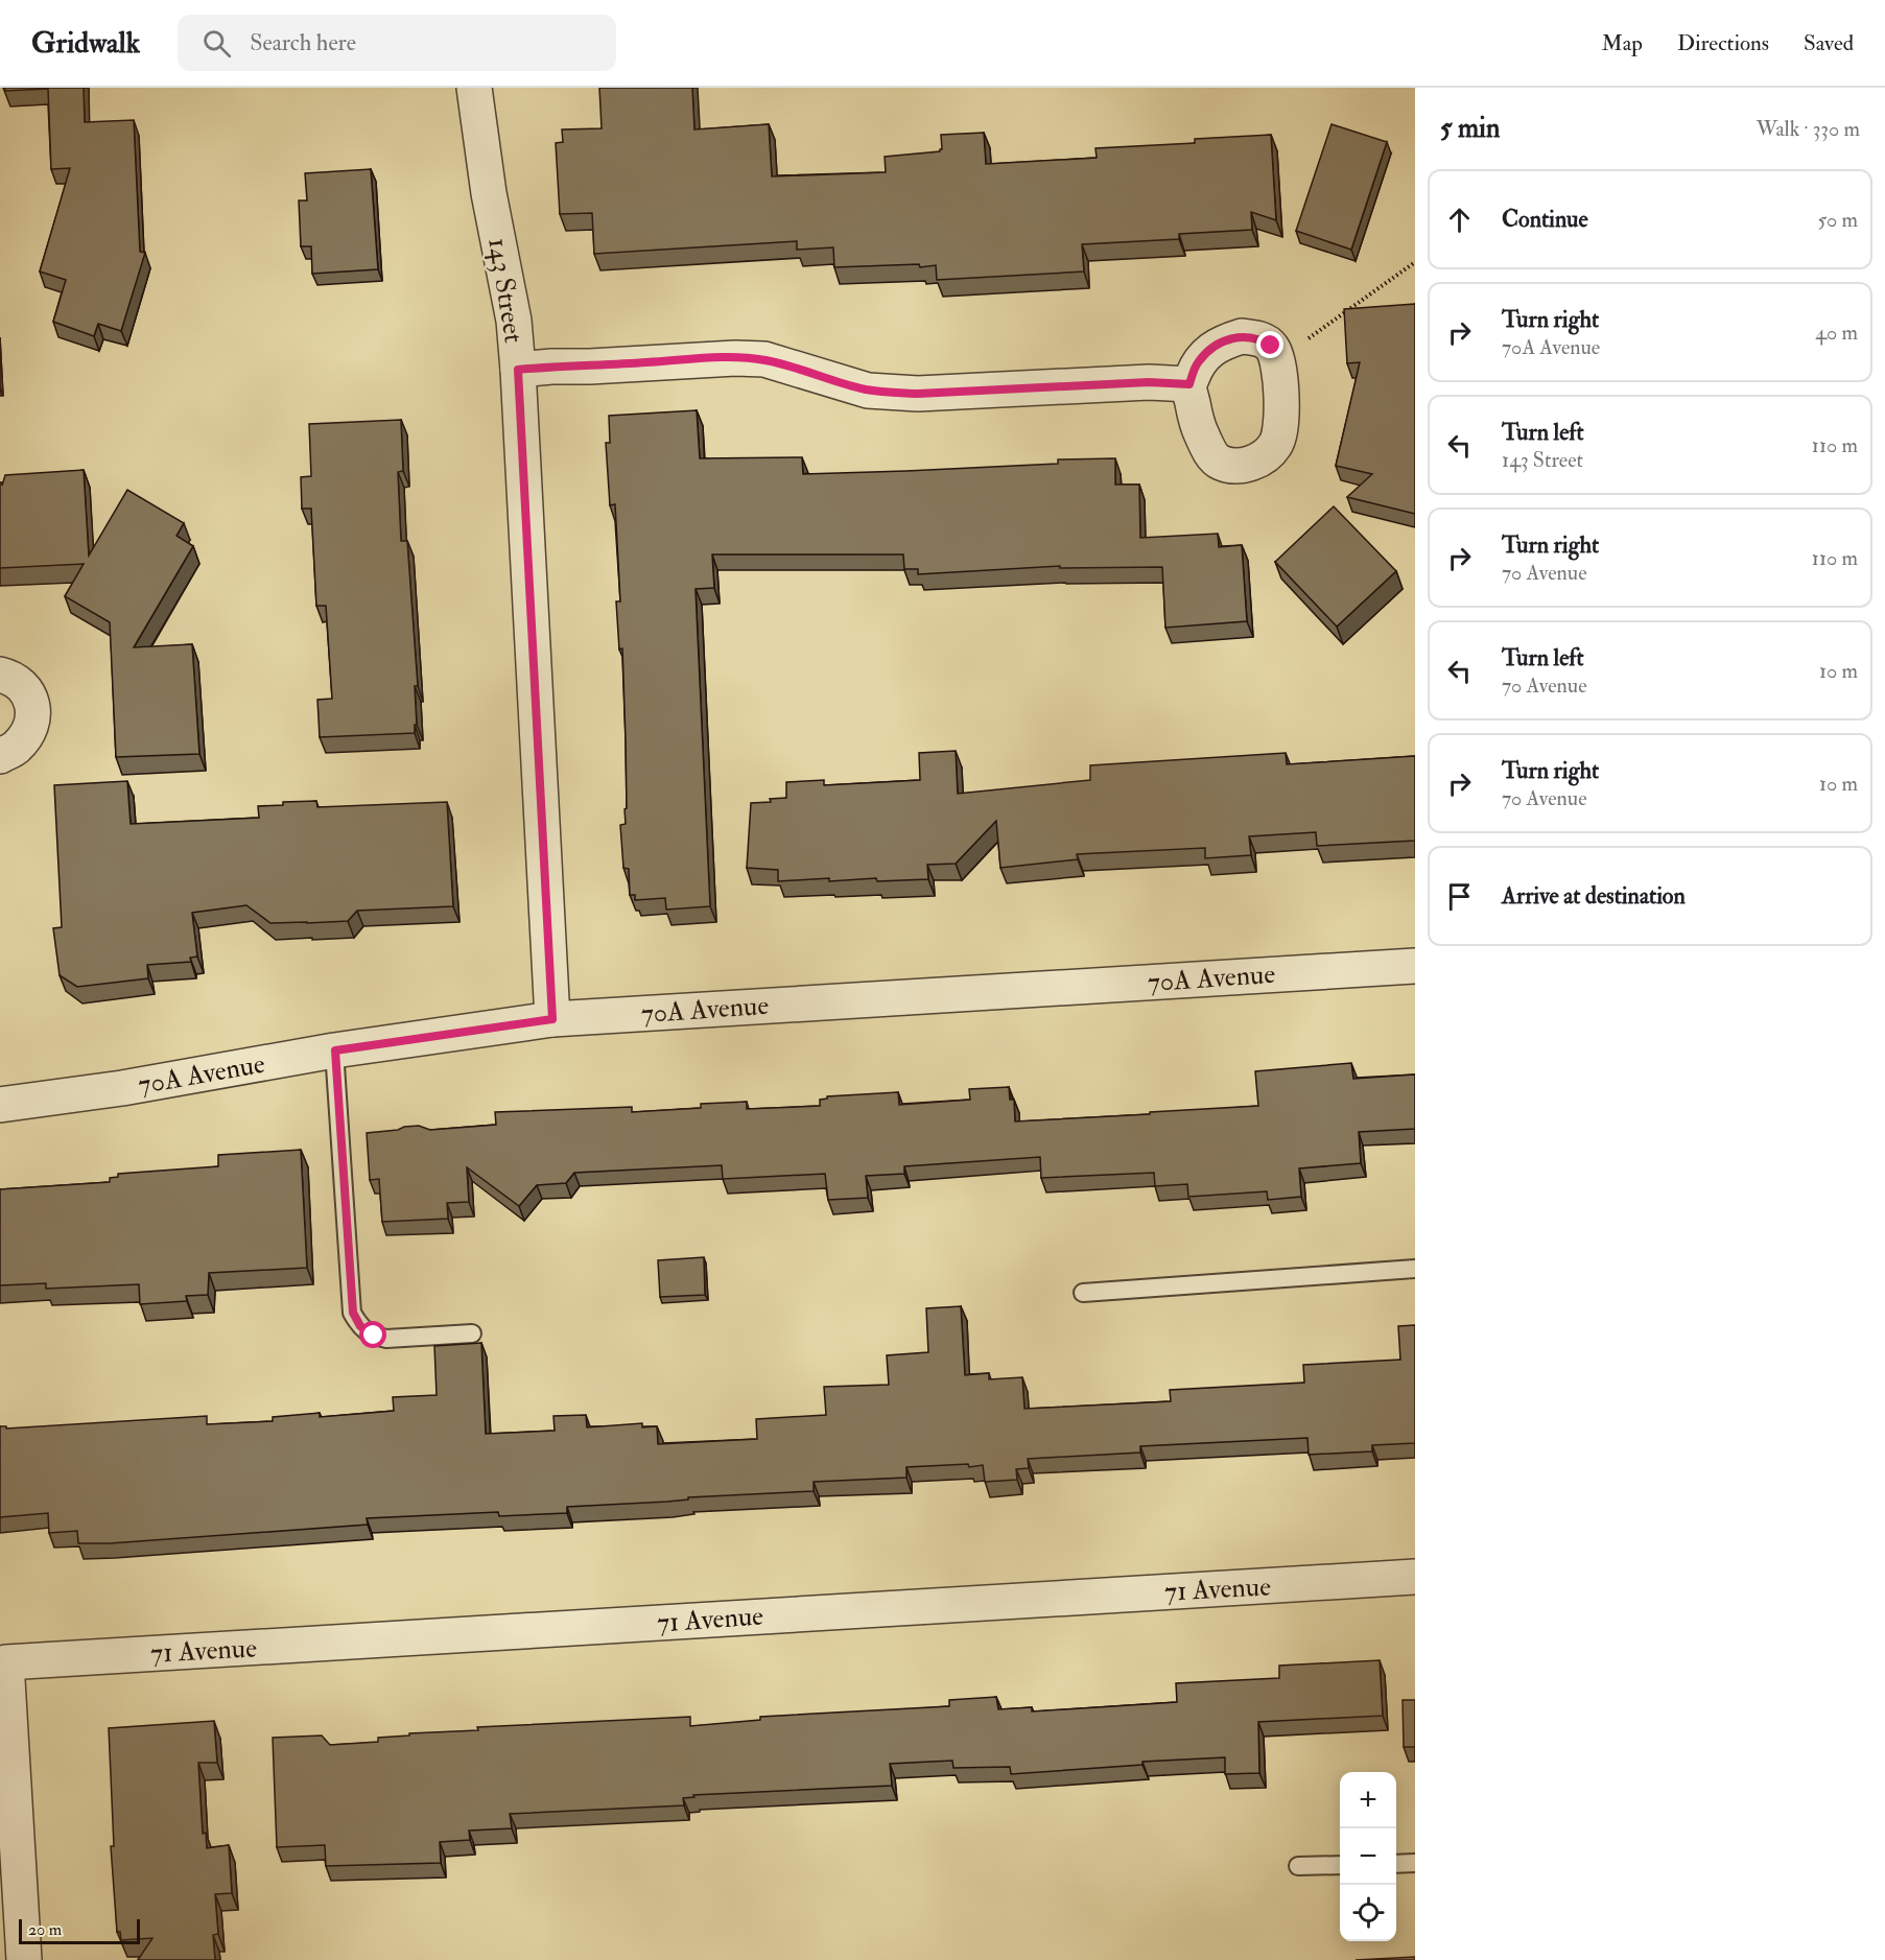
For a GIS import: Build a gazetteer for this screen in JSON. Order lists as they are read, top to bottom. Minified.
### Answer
{"streets":{"street":["143 Street","70A Avenue","71 Avenue"]},"crossings":[["143 Street","70A Avenue"]],"scale_bar":"20 m","page":{"header":"Gridwalk","search":"Search here","nav":["Map","Directions","Saved"],"heading":["5 min","Walk · 330 m"],"list":[["Continue","50 m"],["Turn right","70A Avenue","40 m"],["Turn left","143 Street","110 m"],["Turn right","70 Avenue","110 m"],["Turn left","70 Avenue","10 m"],["Turn right","70 Avenue","10 m"],"Arrive at destination"],"map_buttons":["+","−"],"scale":"20 m"}}
